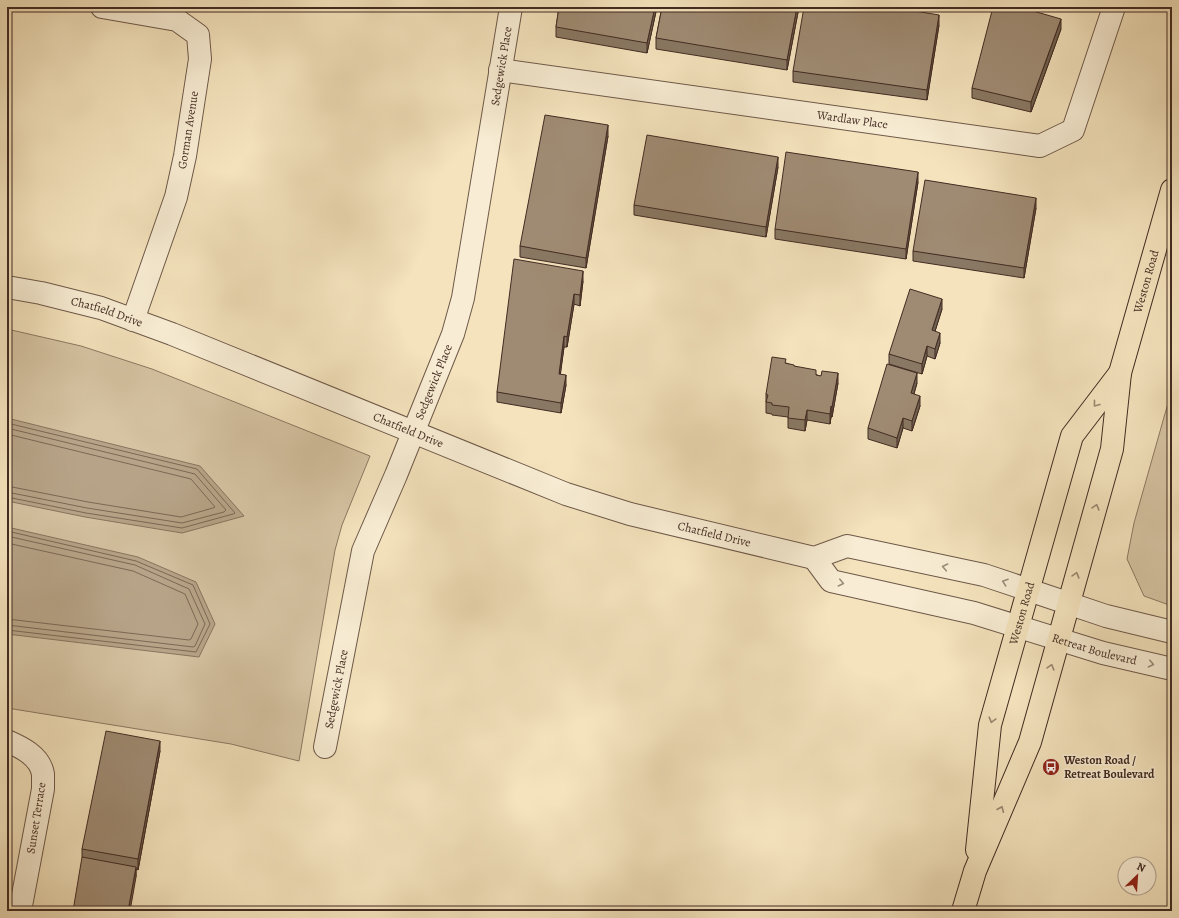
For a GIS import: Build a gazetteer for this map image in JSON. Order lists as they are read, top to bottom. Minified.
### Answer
{"streets":{"main road":["Weston Road"],"street":["Sedgewick Place","Wardlaw Place","Gorman Avenue","Chatfield Drive","Retreat Boulevard","Sunset Terrace"]},"crossings":[["Sedgewick Place","Wardlaw Place"],["Sedgewick Place","Chatfield Drive"],["Gorman Avenue","Chatfield Drive"],["Weston Road","Retreat Boulevard"]],"places":{"bus stop":["Weston Road / Retreat Boulevard"]},"north":"top right"}
